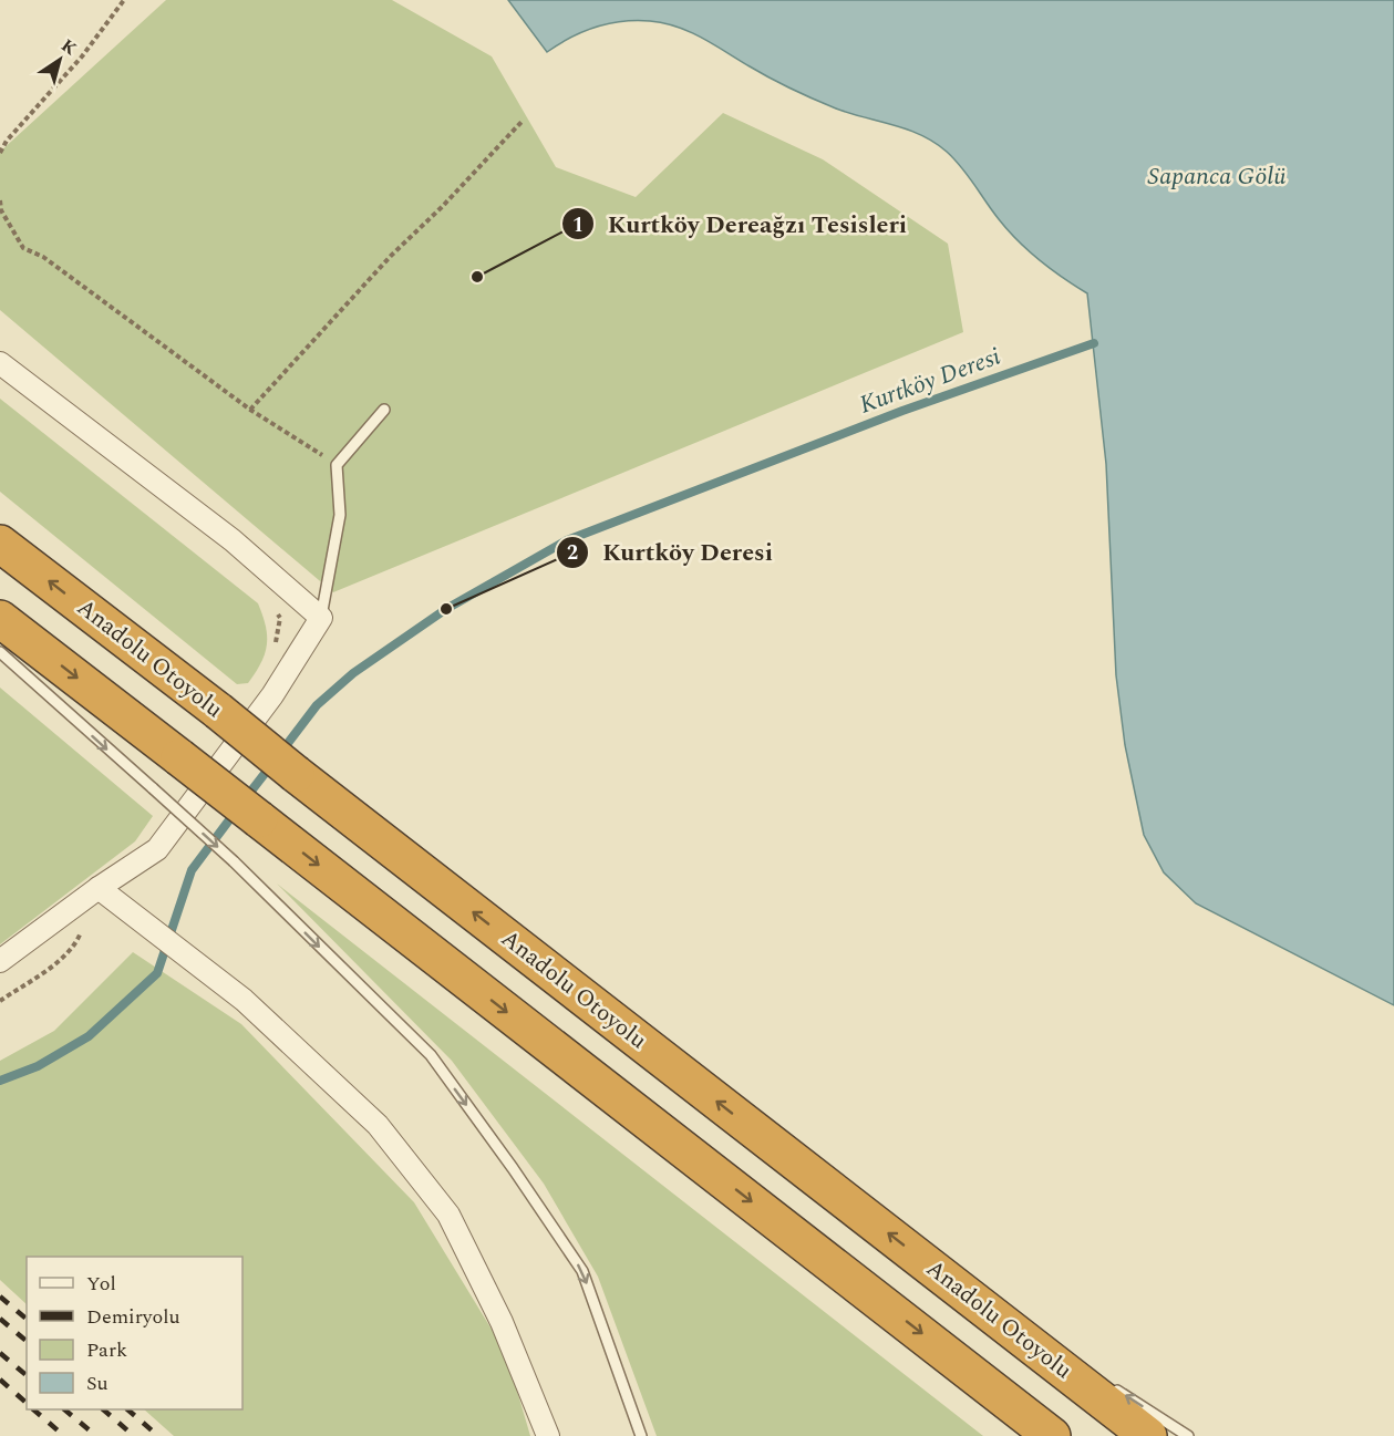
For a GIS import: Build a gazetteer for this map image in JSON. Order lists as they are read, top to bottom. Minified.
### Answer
{"streets":{"highway":["Anadolu Otoyolu"]},"water":["Sapanca Gölü","Kurtköy Deresi"],"places":["Kurtköy Dereağzı Tesisleri","Kurtköy Deresi"],"legend":["Yol","Demiryolu","Park","Su"],"north":"top right"}
